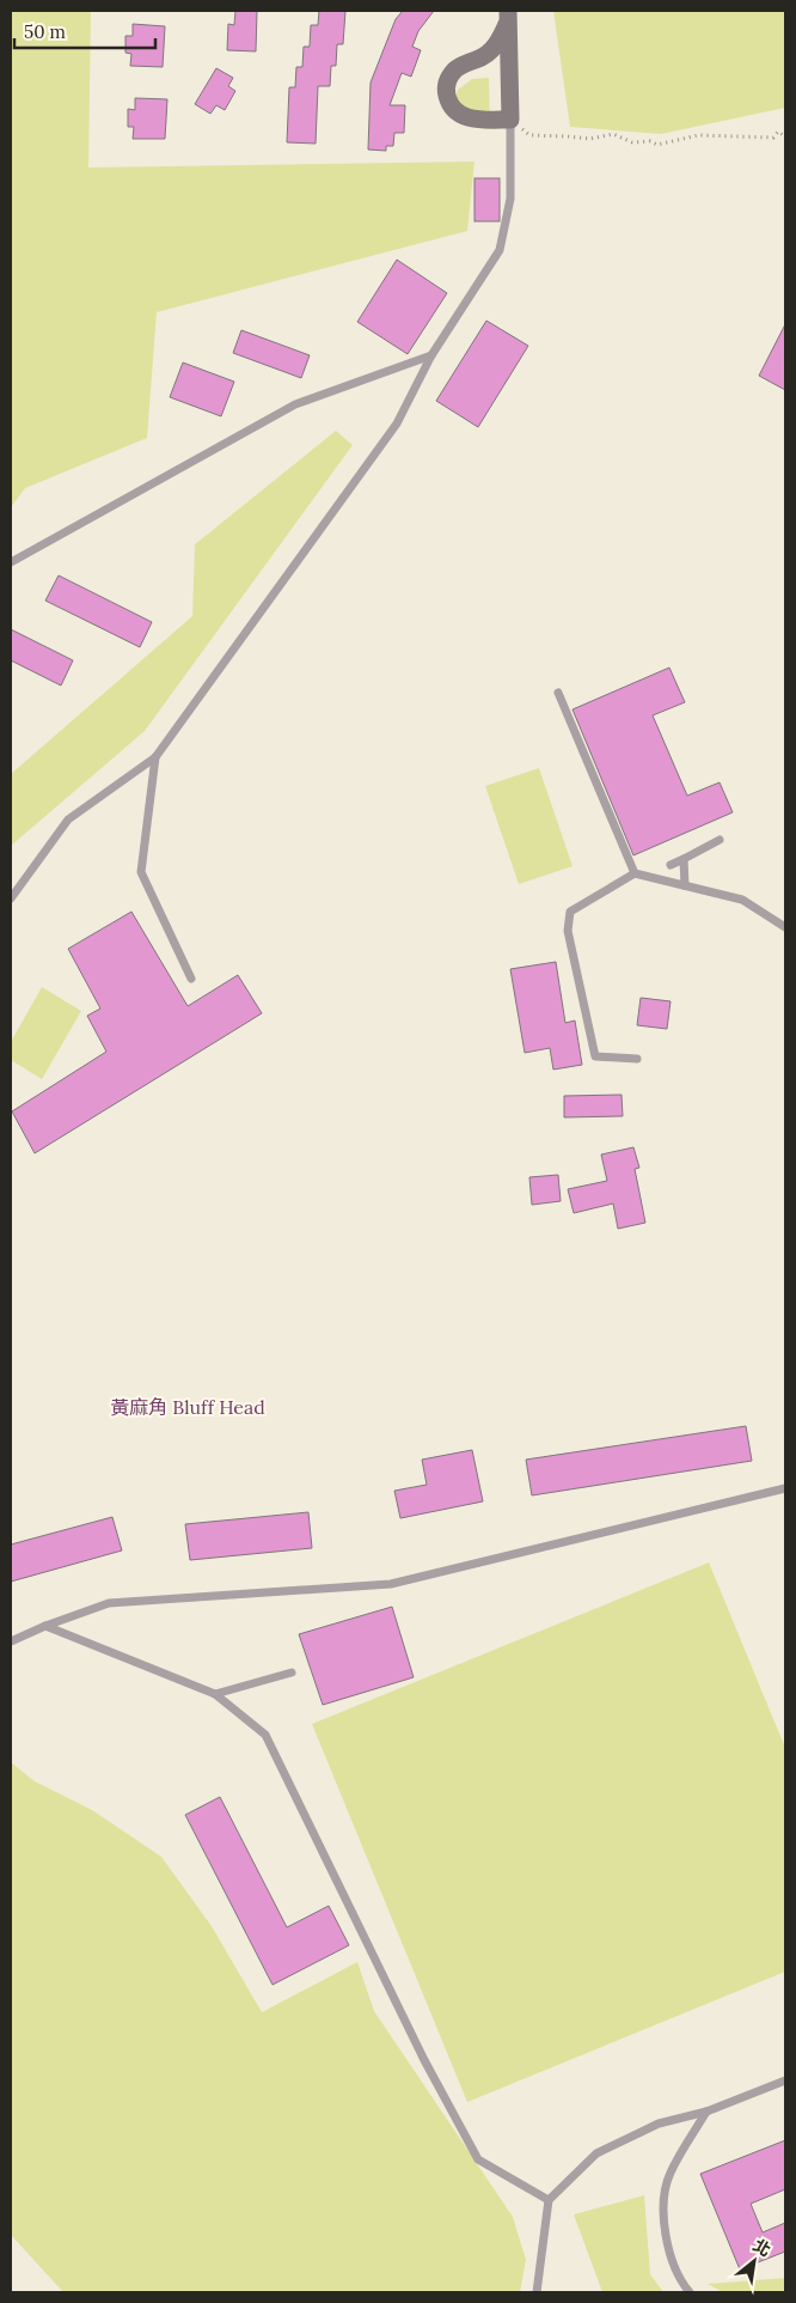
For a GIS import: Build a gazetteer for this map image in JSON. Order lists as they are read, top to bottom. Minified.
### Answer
{"districts":["黃麻角 Bluff Head"],"scale_bar":"50 m","north":"top right"}
